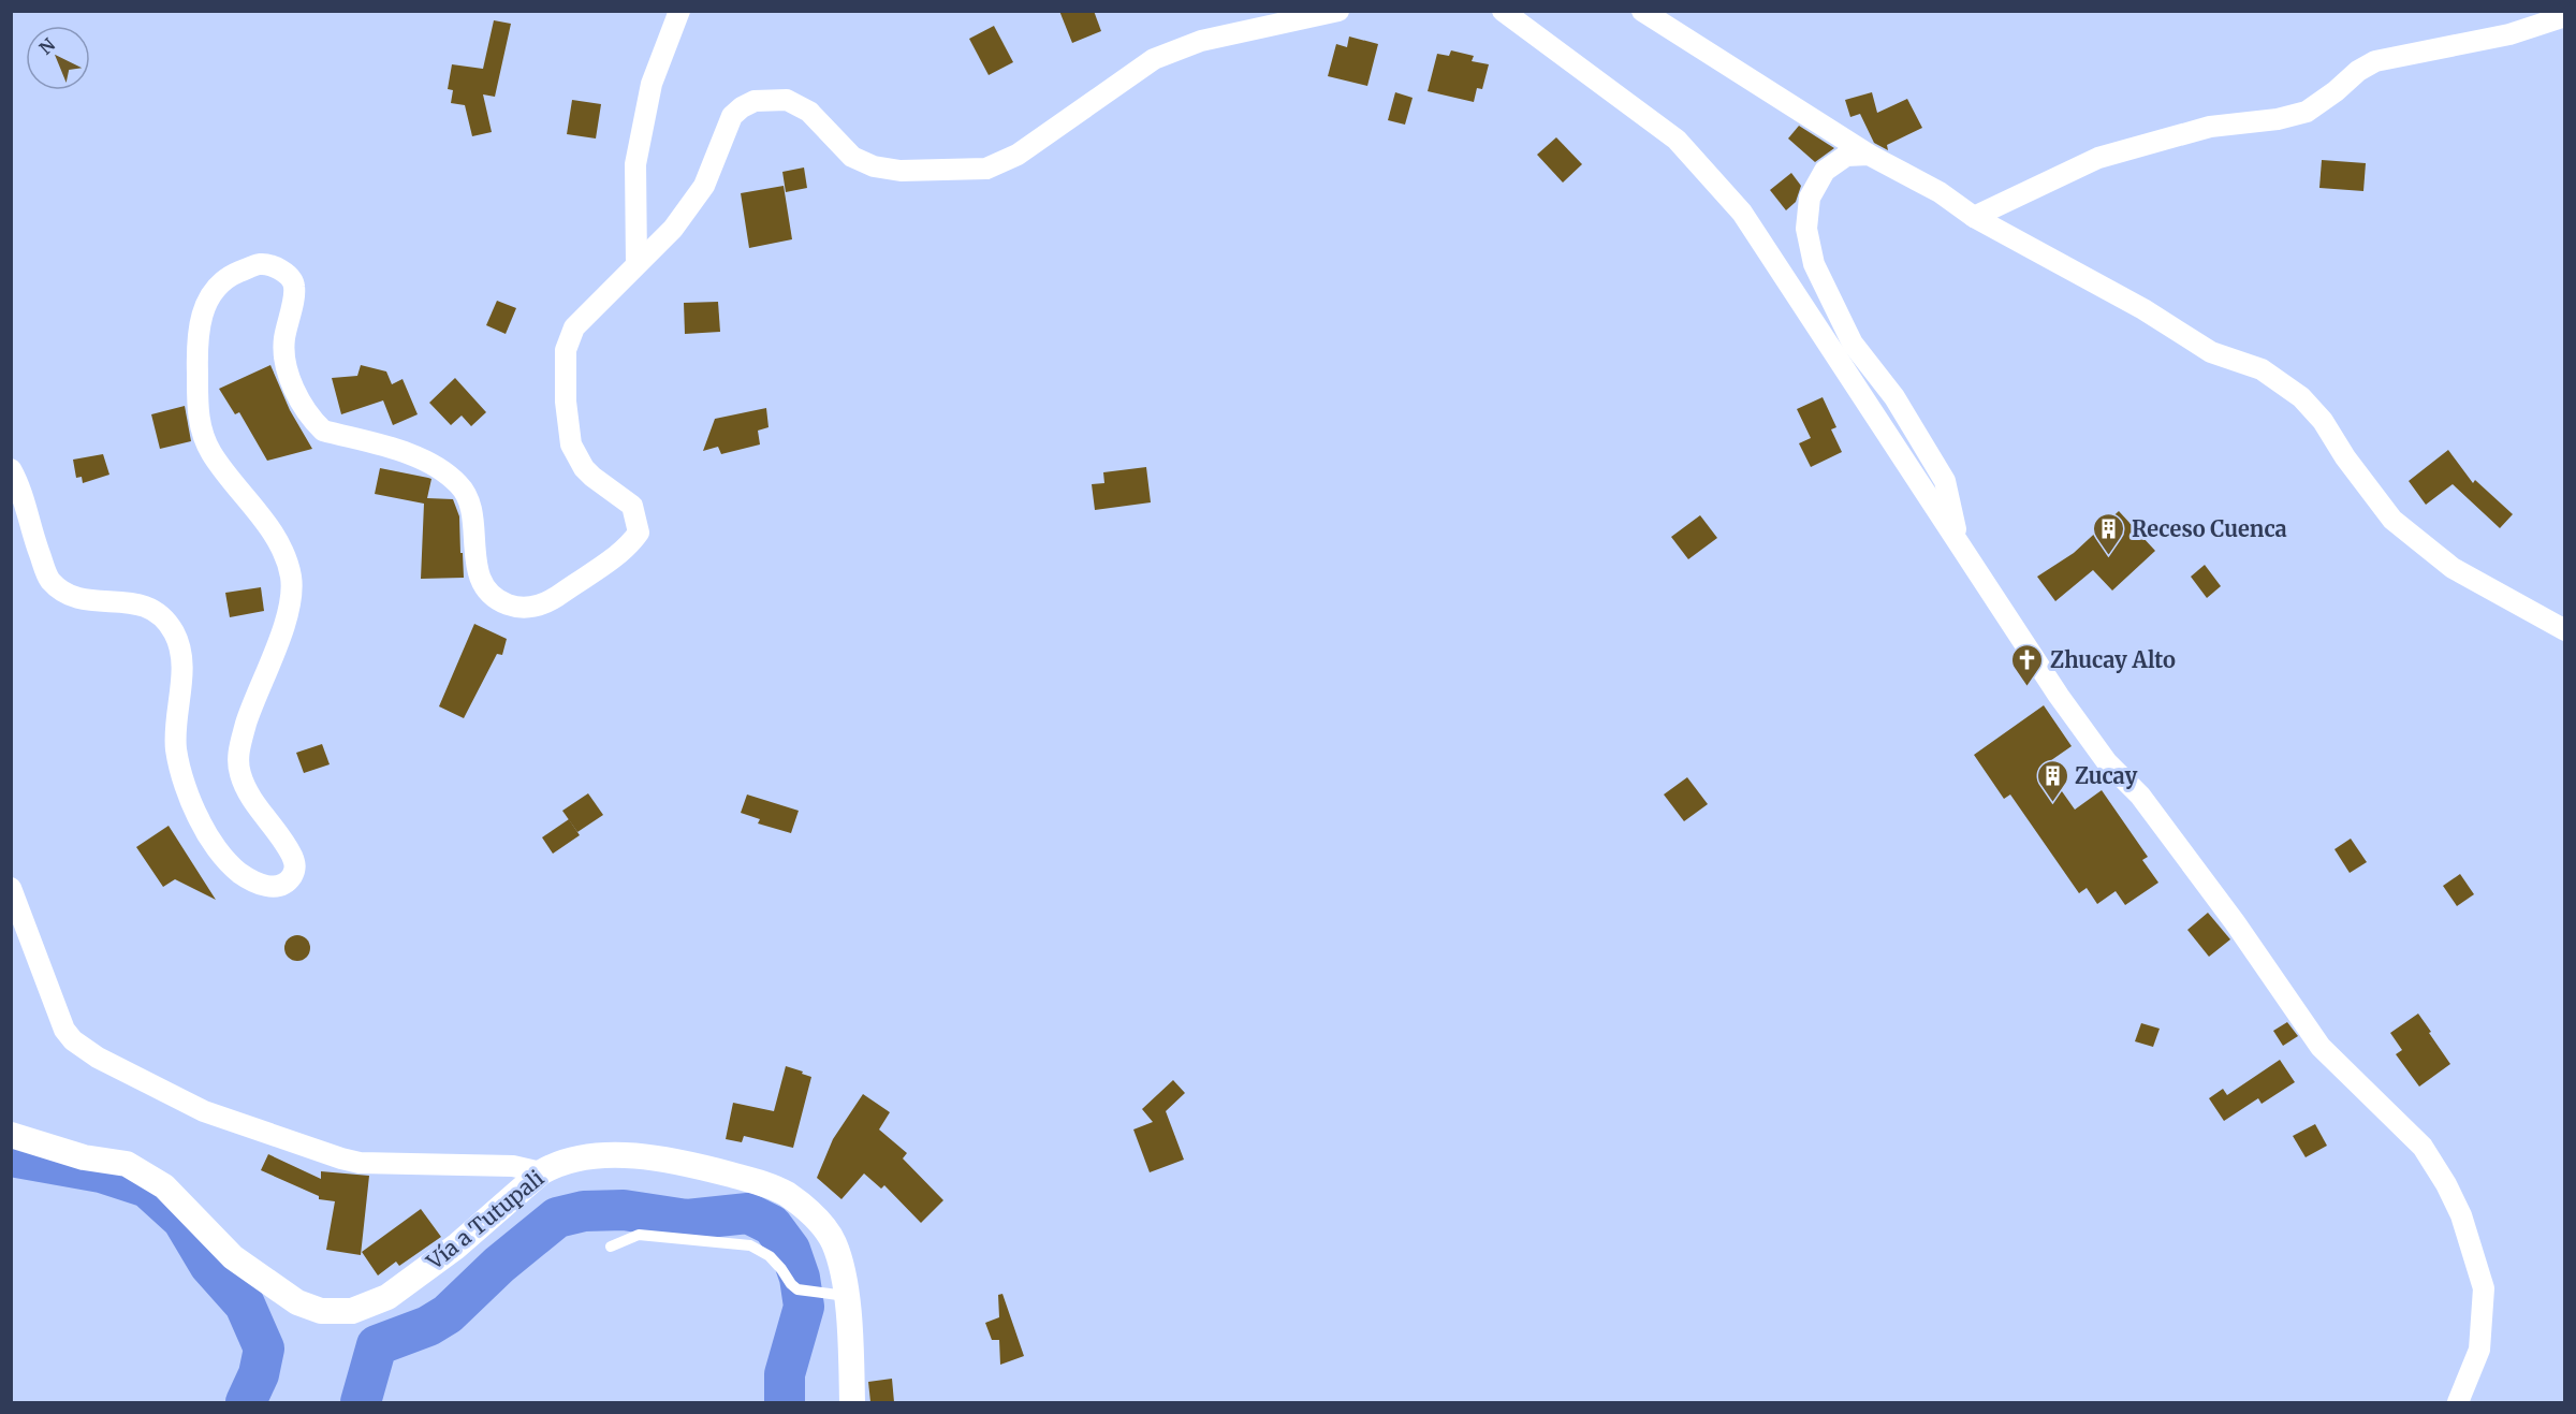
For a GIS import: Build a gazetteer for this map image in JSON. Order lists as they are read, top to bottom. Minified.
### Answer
{"streets":{"street":["Vía a Tutupali"]},"places":{"building":["Receso Cuenca","Zucay"],"church":["Zhucay Alto"]},"north":"top left"}
